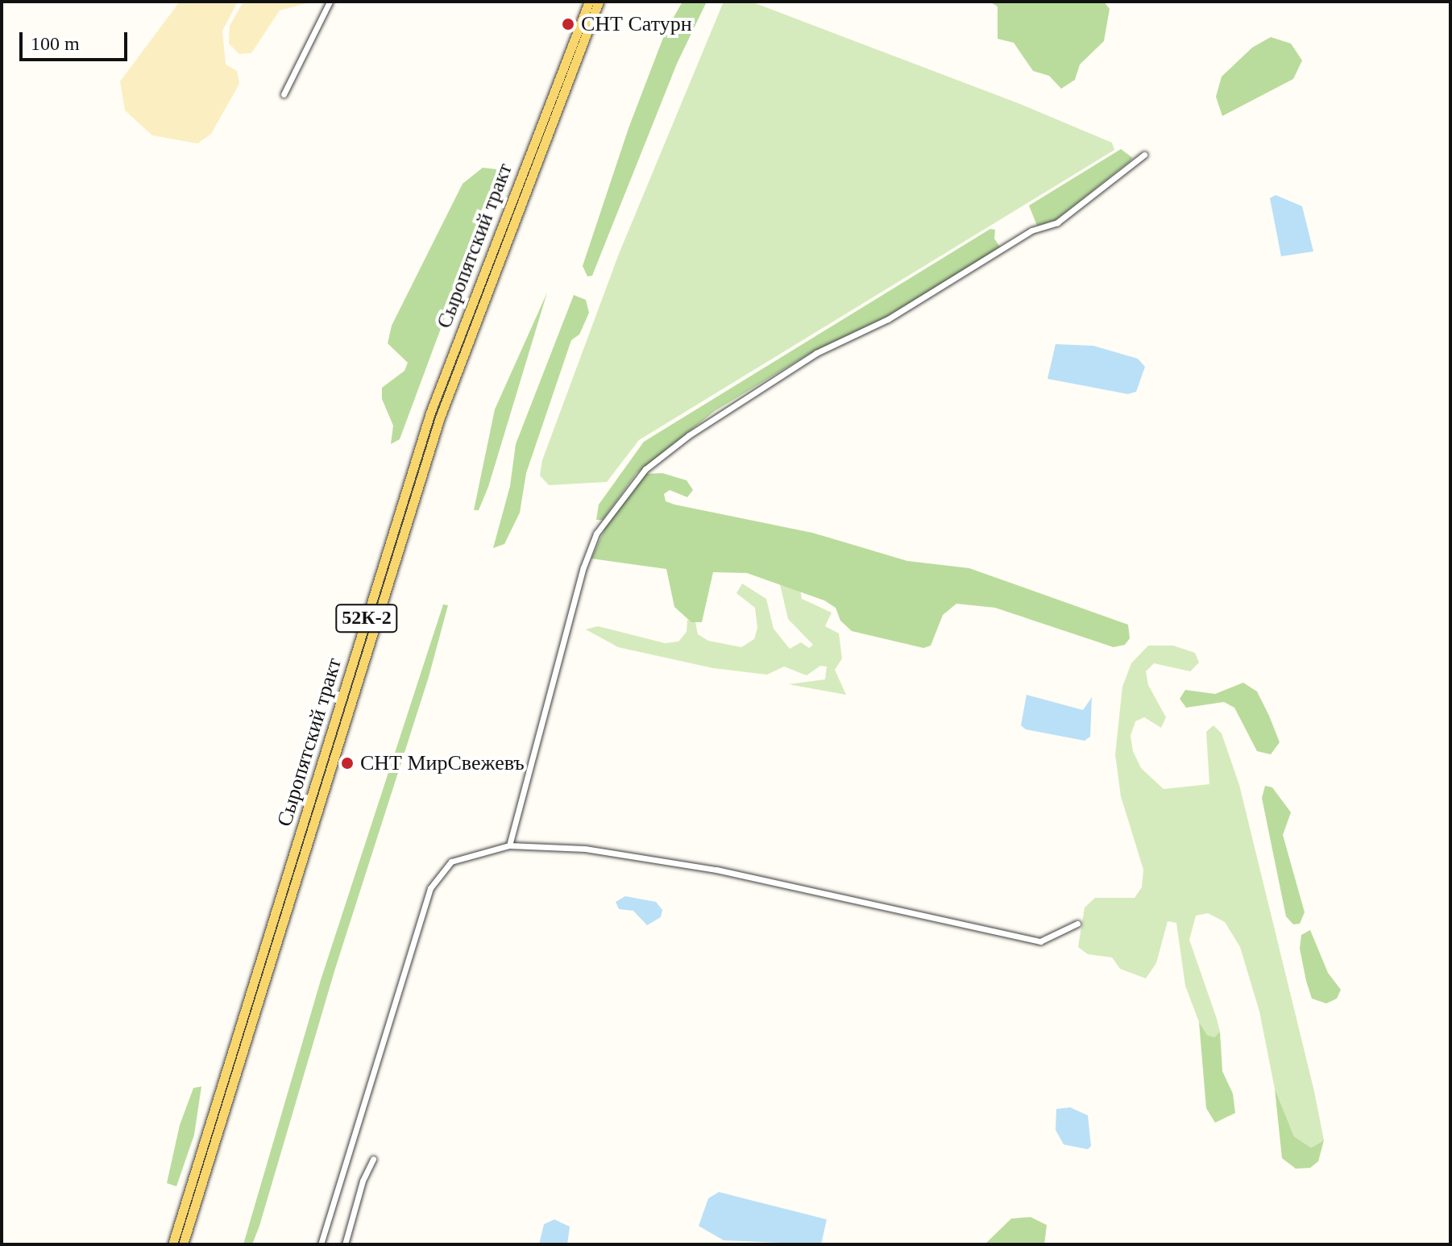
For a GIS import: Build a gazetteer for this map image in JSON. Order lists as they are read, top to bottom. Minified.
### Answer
{"streets":{"main road":["Сыропятский тракт","52К-2"]},"places":["СНТ Сатурн","СНТ МирСвежевъ"],"scale_bar":"100 m"}
